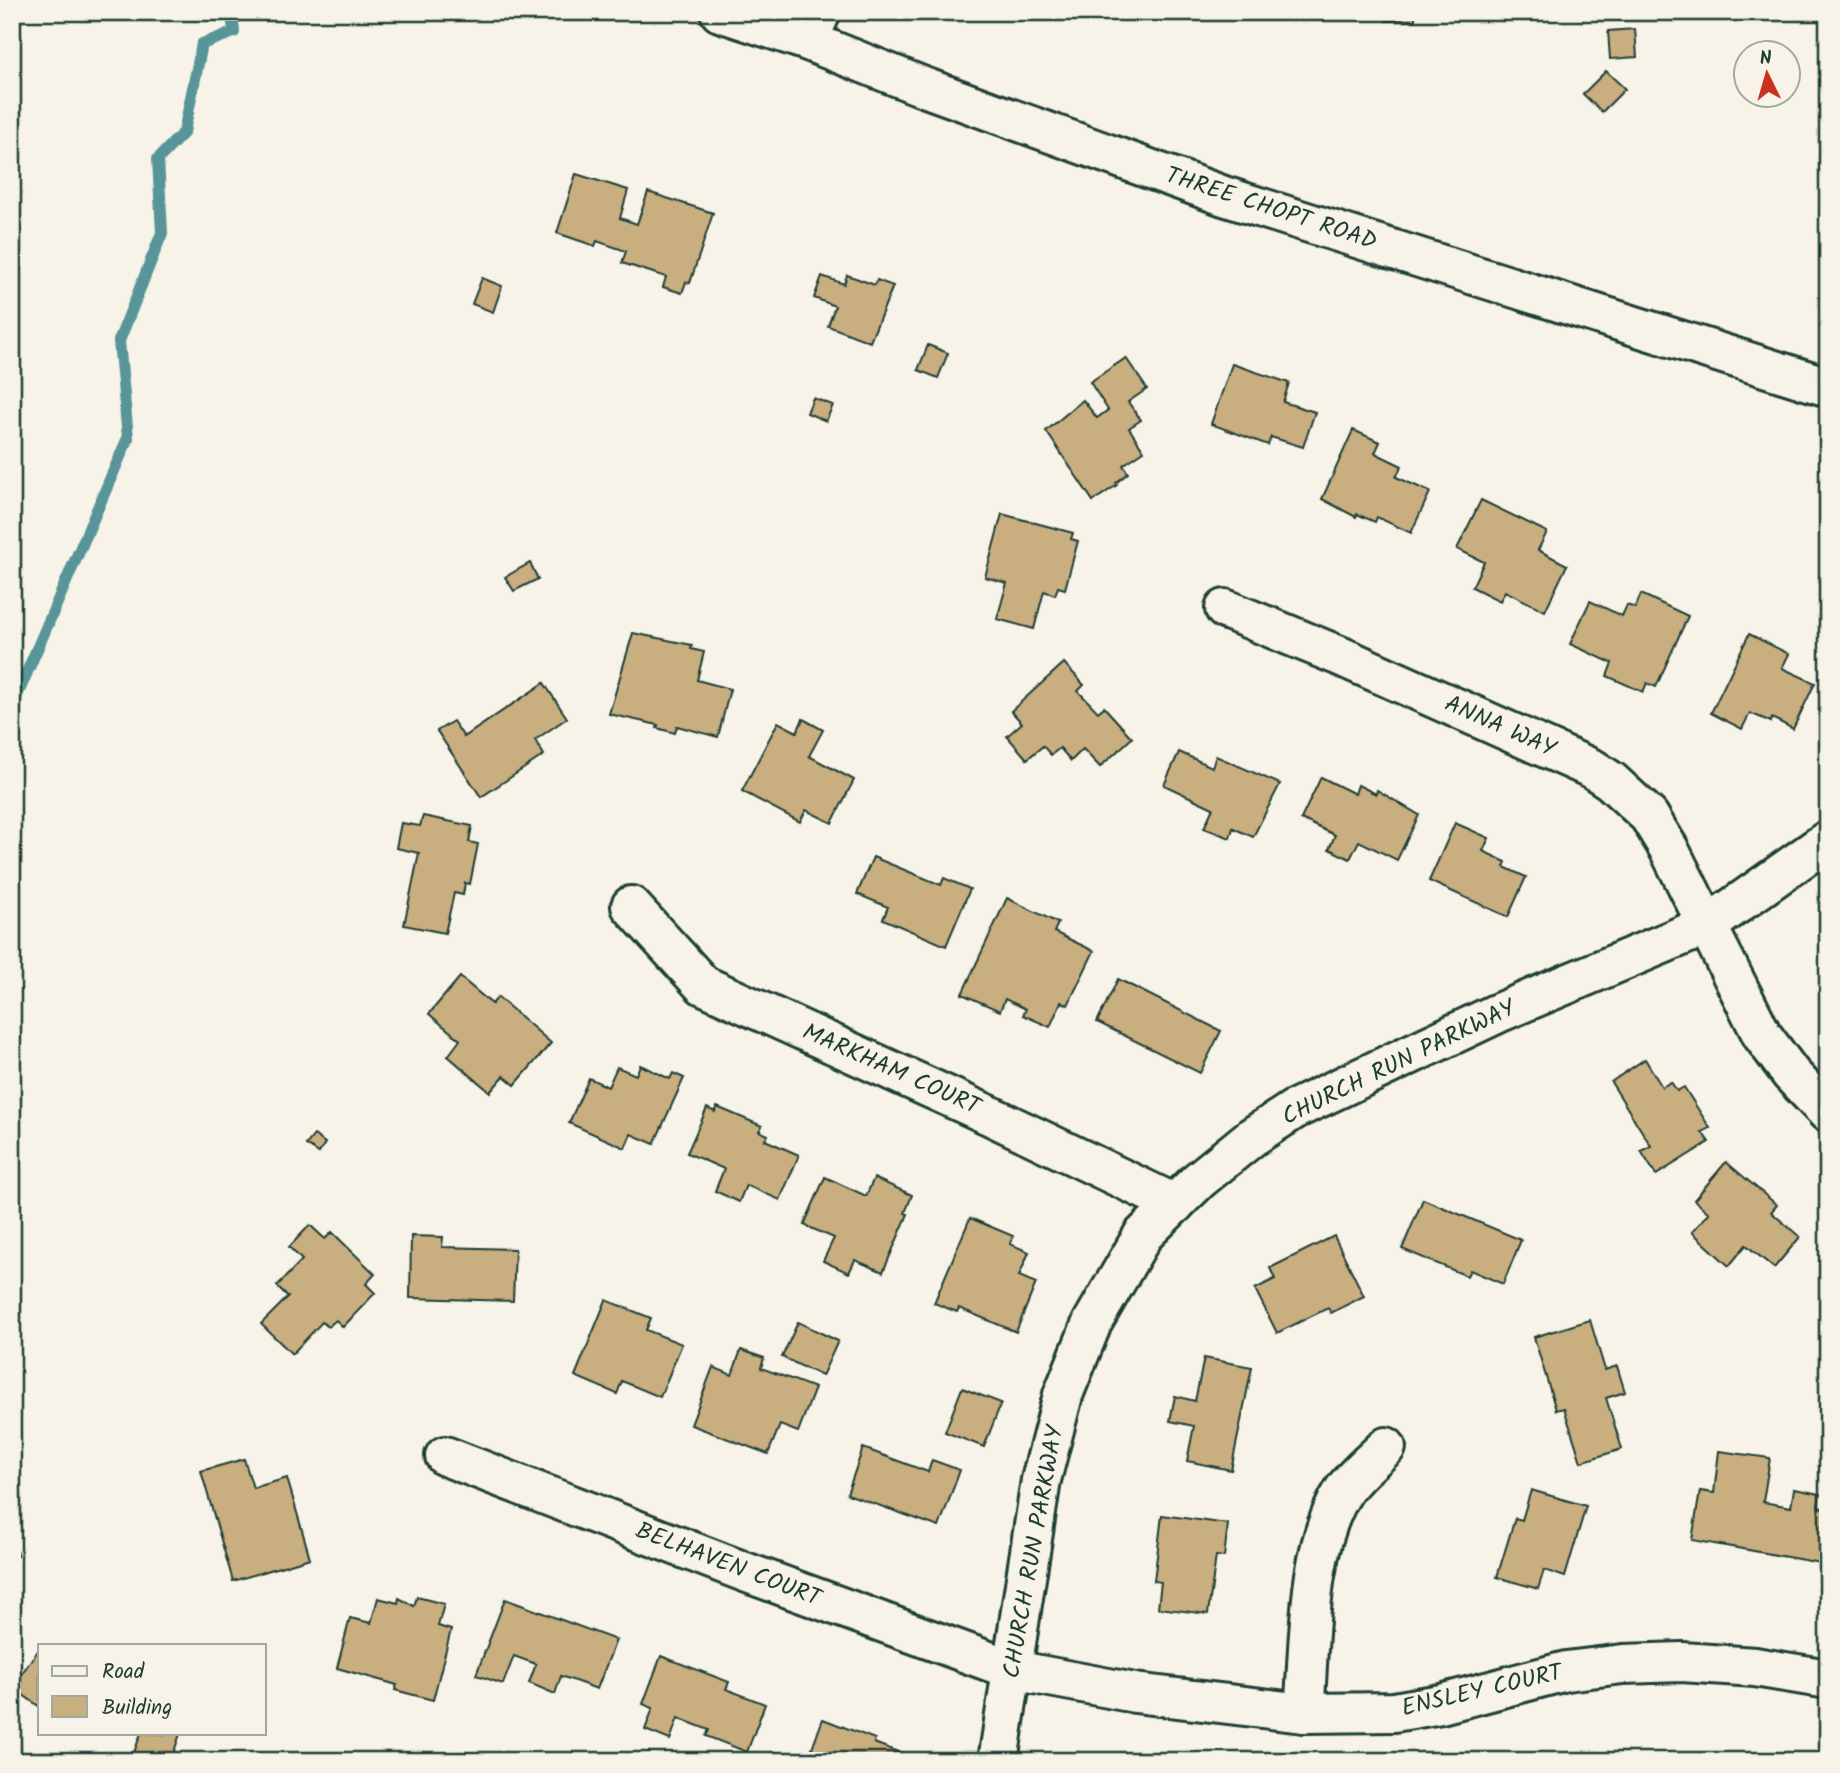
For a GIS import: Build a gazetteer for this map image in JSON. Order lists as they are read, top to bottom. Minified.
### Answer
{"streets":{"street":["THREE CHOPT ROAD","ANNA WAY","CHURCH RUN PARKWAY","MARKHAM COURT","BELHAVEN COURT","ENSLEY COURT"]},"crossings":[["ANNA WAY","CHURCH RUN PARKWAY"],["CHURCH RUN PARKWAY","MARKHAM COURT"],["CHURCH RUN PARKWAY","BELHAVEN COURT"],["CHURCH RUN PARKWAY","ENSLEY COURT"],["BELHAVEN COURT","ENSLEY COURT"]],"legend":["Road","Building"],"north":"top"}
